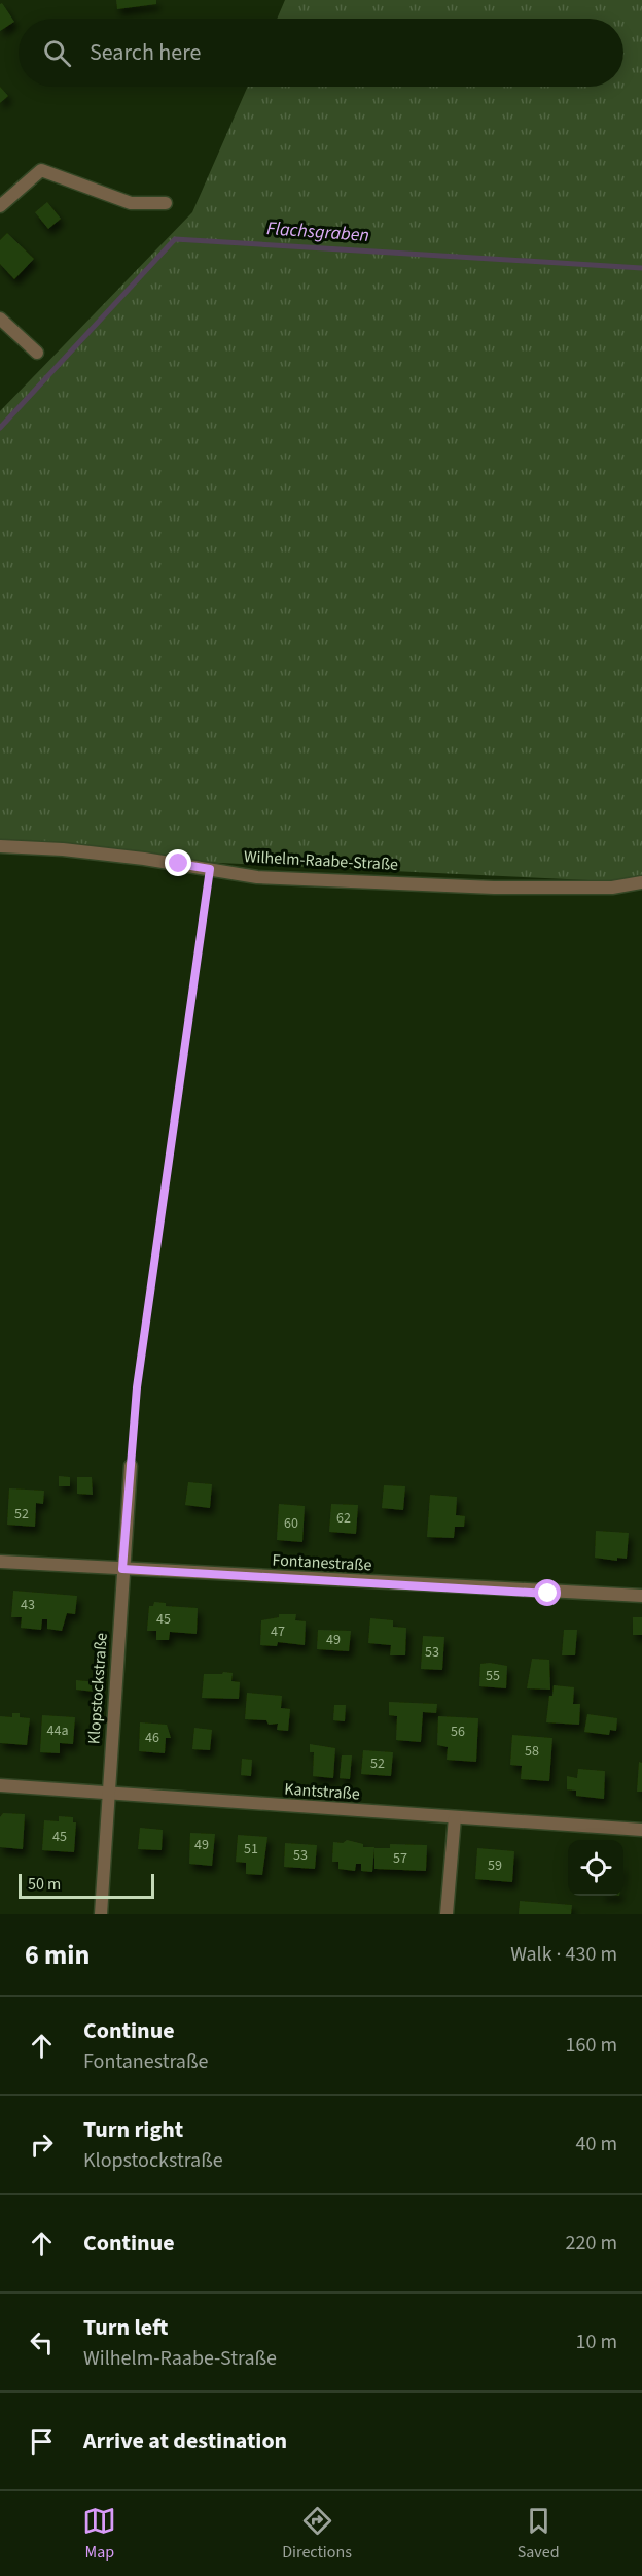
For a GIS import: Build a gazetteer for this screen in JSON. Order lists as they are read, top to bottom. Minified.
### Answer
{"streets":{"street":["Wilhelm-Raabe-Straße","Fontanestraße","Klopstockstraße","Kantstraße"]},"crossings":[["Fontanestraße","Klopstockstraße"],["Klopstockstraße","Kantstraße"]],"water":["Flachsgraben"],"house_numbers":["52","62","60","43","45","47","49","53","55","44a","56","46","58","52","45","49","51","53","57","59"],"scale_bar":"50 m","page":{"search":"Search here","scale":"50 m","heading":["6 min","Walk · 430 m"],"list":[["Continue","Fontanestraße","160 m"],["Turn right","Klopstockstraße","40 m"],["Continue","220 m"],["Turn left","Wilhelm-Raabe-Straße","10 m"],"Arrive at destination"],"nav":["Map","Directions","Saved"]}}
